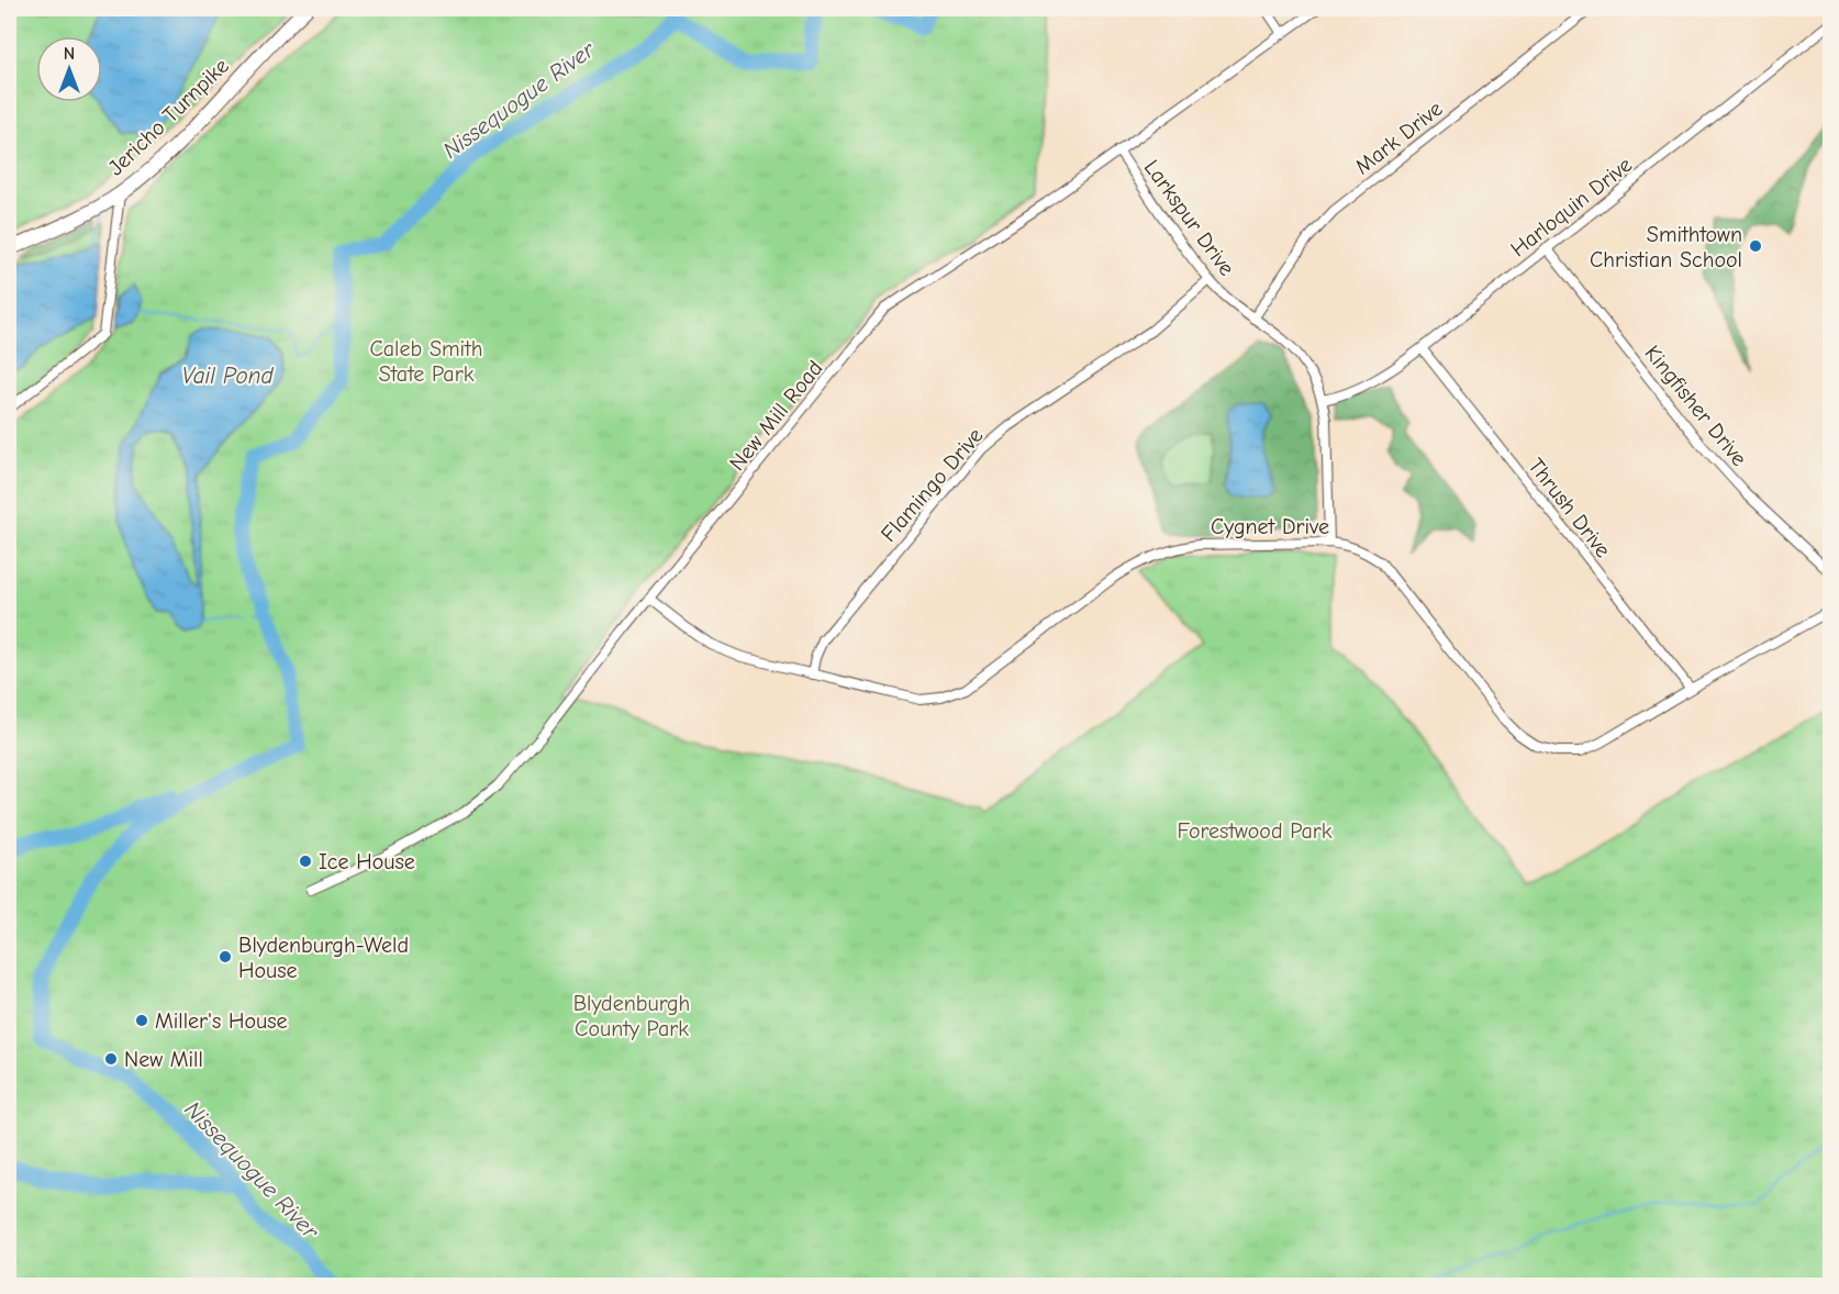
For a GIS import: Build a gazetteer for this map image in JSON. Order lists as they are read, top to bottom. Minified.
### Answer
{"streets":{"main road":["Jericho Turnpike"],"street":["Mark Drive","Harloquin Drive","Larkspur Drive","Kingfisher Drive","New Mill Road","Flamingo Drive","Thrush Drive","Cygnet Drive"]},"crossings":[["Mark Drive","Larkspur Drive"],["Harloquin Drive","Larkspur Drive"],["Harloquin Drive","Kingfisher Drive"],["Harloquin Drive","Thrush Drive"],["Larkspur Drive","New Mill Road"],["Larkspur Drive","Flamingo Drive"],["Larkspur Drive","Cygnet Drive"],["New Mill Road","Cygnet Drive"],["Flamingo Drive","Cygnet Drive"],["Thrush Drive","Cygnet Drive"]],"water":["Nissequogue River","Vail Pond"],"parks":["Caleb Smith State Park","Forestwood Park","Blydenburgh County Park"],"places":["Smithtown Christian School","Ice House","Blydenburgh-Weld House","Miller's House","New Mill"],"north":"top"}
